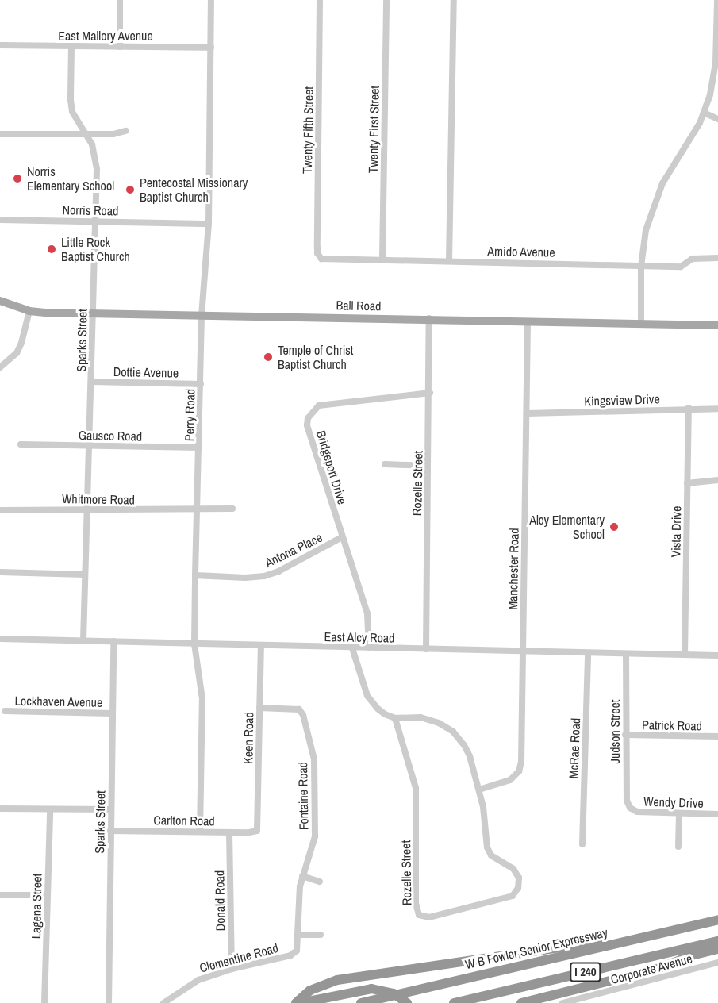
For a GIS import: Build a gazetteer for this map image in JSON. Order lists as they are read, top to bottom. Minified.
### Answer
{"streets":{"highway":["W B Fowler Senior Expressway","I 240"],"main road":["Ball Road"],"street":["East Mallory Avenue","Twenty First Street","Twenty Fifth Street","Norris Road","Amido Avenue","Sparks Street","Dottie Avenue","Kingsview Drive","Perry Road","Gausco Road","Bridgeport Drive","Rozelle Street","Whitmore Road","Vista Drive","Antona Place","Manchester Road","East Alcy Road","Lockhaven Avenue","Patrick Road","Judson Street","Keen Road","McRae Road","Fontaine Road","Wendy Drive","Carlton Road","Donald Road","Lagena Street","Clementine Road","Corporate Avenue"]},"crossings":[["East Mallory Avenue","Sparks Street"],["East Mallory Avenue","Perry Road"],["Twenty First Street","Amido Avenue"],["Twenty Fifth Street","Amido Avenue"],["Norris Road","Sparks Street"],["Norris Road","Perry Road"],["Ball Road","Sparks Street"],["Ball Road","Perry Road"],["Ball Road","Rozelle Street"],["Ball Road","Manchester Road"],["Sparks Street","Dottie Avenue"],["Sparks Street","Gausco Road"],["Sparks Street","Whitmore Road"],["Sparks Street","East Alcy Road"],["Sparks Street","Lockhaven Avenue"],["Sparks Street","Carlton Road"],["Dottie Avenue","Perry Road"],["Kingsview Drive","Vista Drive"],["Kingsview Drive","Manchester Road"],["Perry Road","Gausco Road"],["Perry Road","Whitmore Road"],["Perry Road","Antona Place"],["Perry Road","East Alcy Road"],["Perry Road","Carlton Road"],["Bridgeport Drive","Rozelle Street"],["Bridgeport Drive","Antona Place"],["Bridgeport Drive","East Alcy Road"],["Rozelle Street","Manchester Road"],["Rozelle Street","East Alcy Road"],["Vista Drive","East Alcy Road"],["Manchester Road","East Alcy Road"],["East Alcy Road","Judson Street"],["East Alcy Road","Keen Road"],["East Alcy Road","McRae Road"],["Patrick Road","Judson Street"],["Judson Street","Wendy Drive"],["Keen Road","Fontaine Road"],["Keen Road","Carlton Road"],["Fontaine Road","Clementine Road"],["Carlton Road","Donald Road"],["Donald Road","Clementine Road"]],"places":["Norris Elementary School","Pentecostal Missionary Baptist Church","Little Rock Baptist Church","Temple of Christ Baptist Church","Alcy Elementary School"]}
